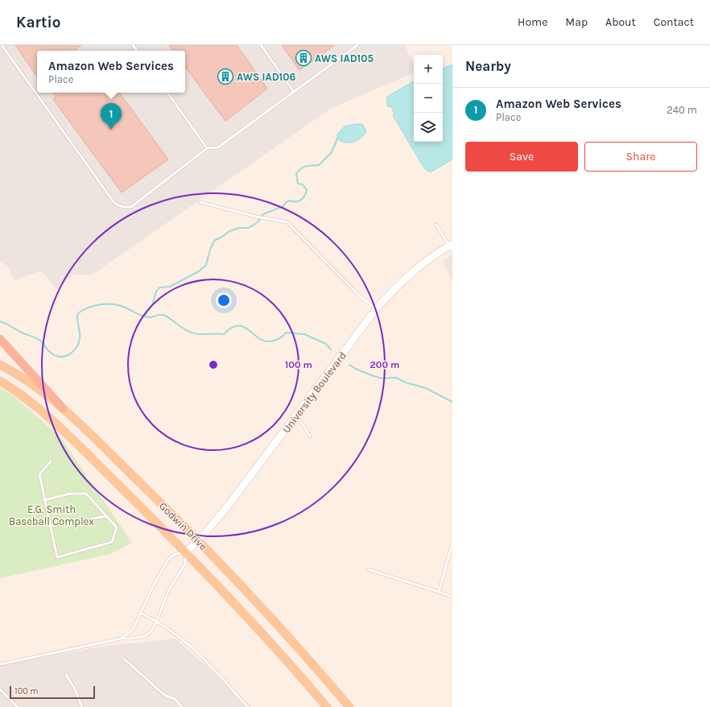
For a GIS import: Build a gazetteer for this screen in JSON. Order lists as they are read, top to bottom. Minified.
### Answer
{"streets":{"main road":["University Boulevard","Godwin Drive"]},"crossings":[["University Boulevard","Godwin Drive"]],"parks":["E.G. Smith Baseball Complex"],"places":{"building":["AWS IAD105","AWS IAD106"]},"scale_bar":"100 m","page":{"header":"Kartio","nav":["Home","Map","About","Contact"],"heading":"Nearby","popup":["Amazon Web Services","Place"],"map_buttons":["+","−"],"list":[{"mark":"1","name":"Amazon Web Services","note":"Place","value":"240 m"}],"pins":"1","buttons":["Save","Share"],"scale":"100 m"},"rings":["100 m","200 m"]}
